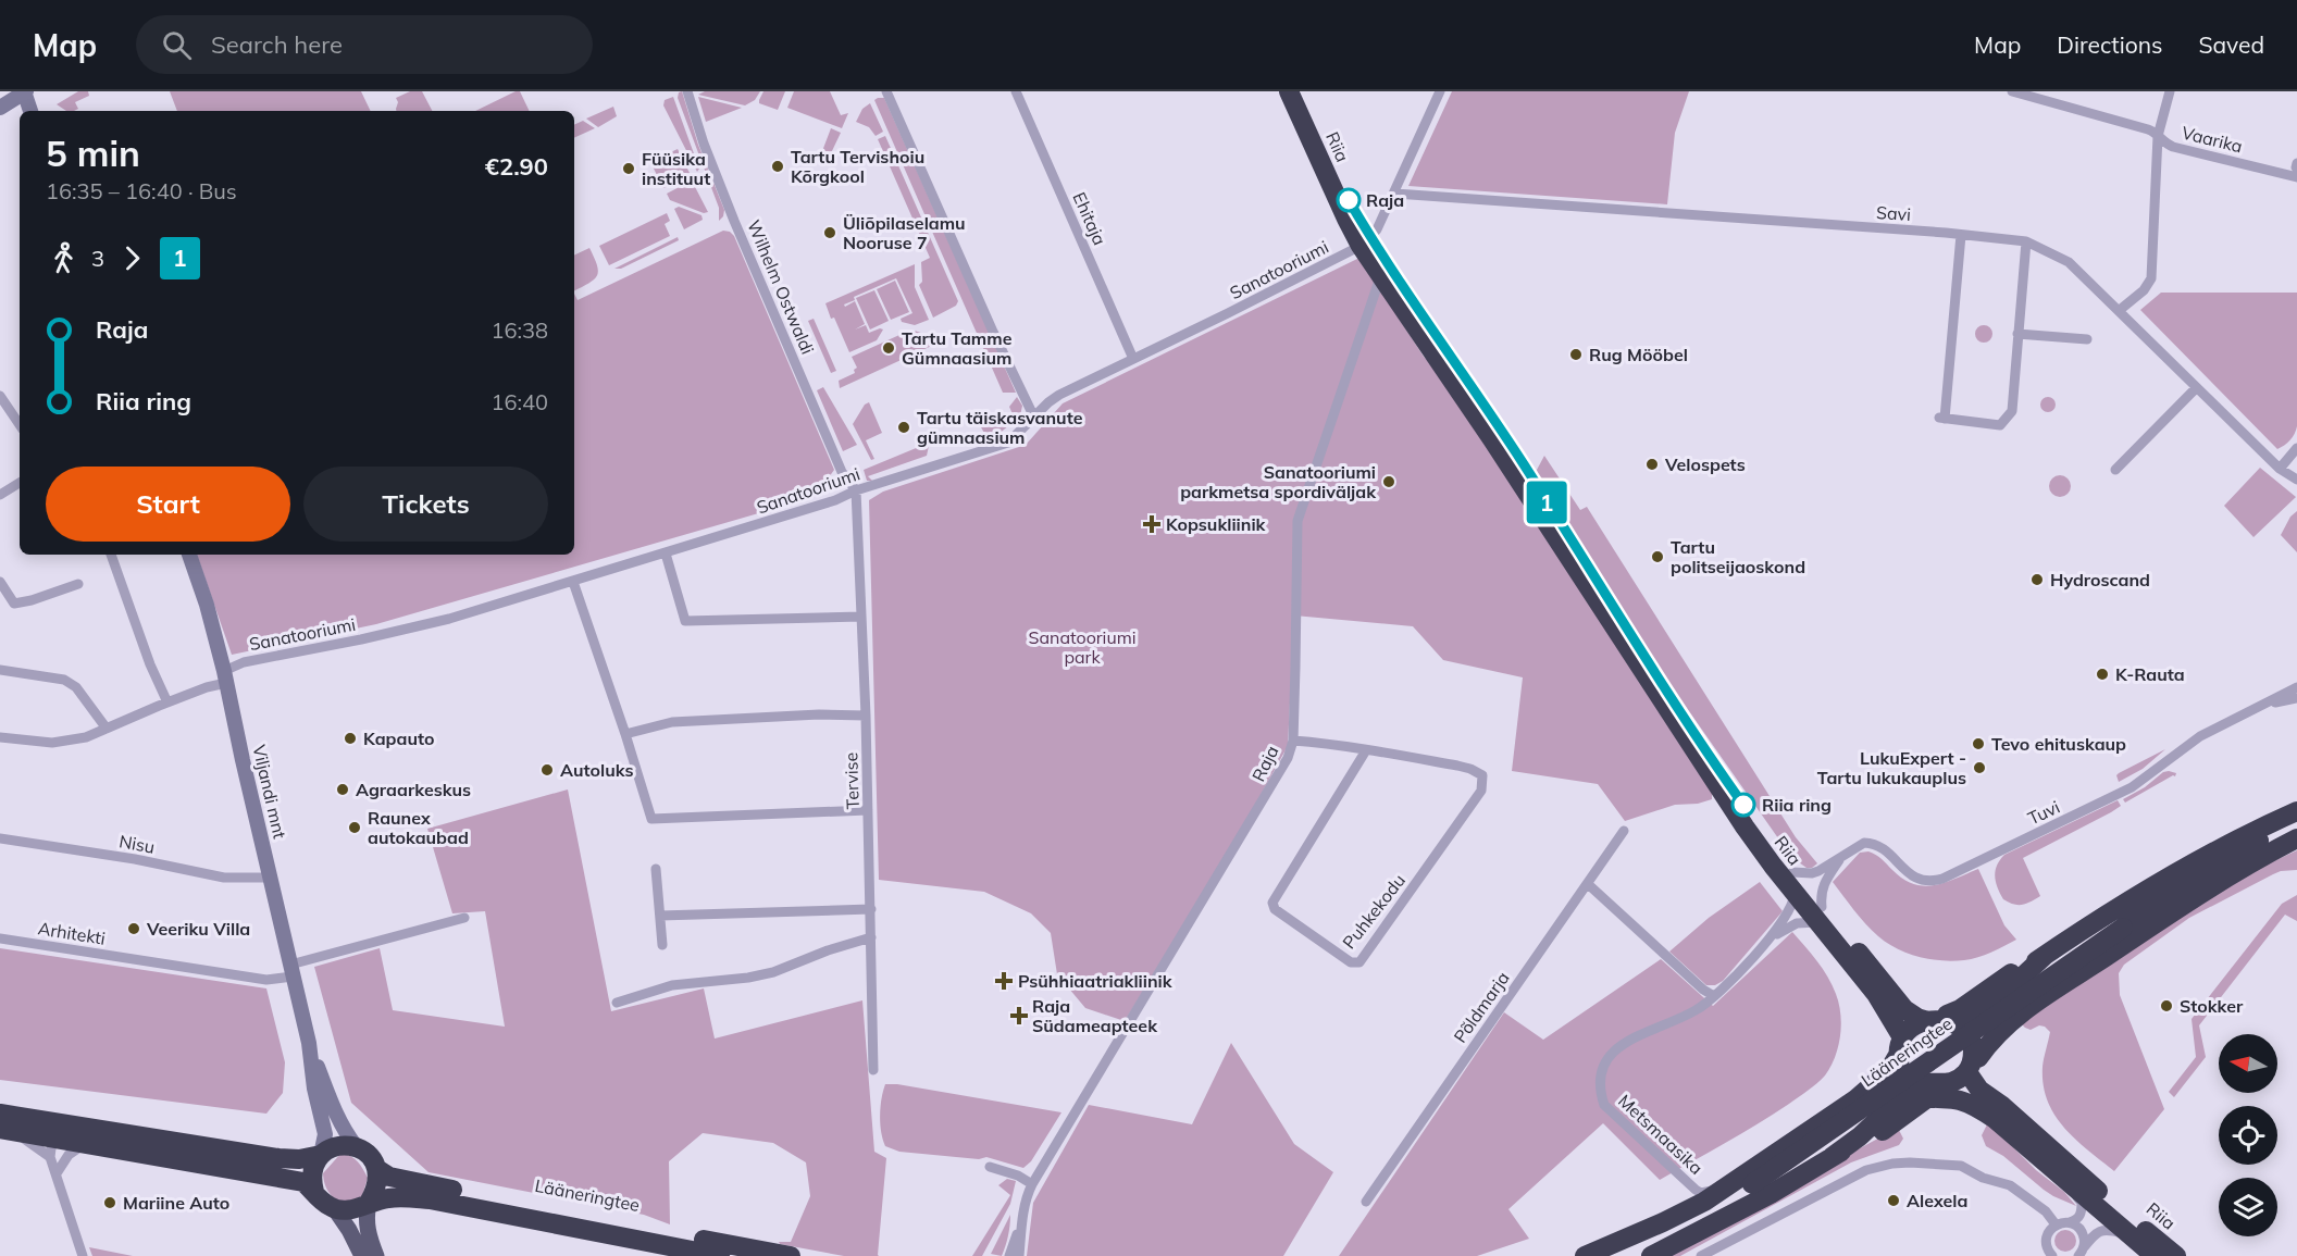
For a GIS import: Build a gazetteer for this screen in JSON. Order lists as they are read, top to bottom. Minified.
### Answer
{"streets":{"highway":["Riia","Lääneringtee"],"street":["Vaarika","Savi","Ehitaja","Sanatooriumi","Wilhelm Ostwaldi","Raja","Tervise","Viljandi mnt","Tuvi","Nisu","Puhkekodu","Arhitekti","Põldmarja","Metsmaasika"]},"crossings":[["Riia","Sanatooriumi"],["Riia","Raja"],["Riia","Tuvi"],["Riia","Metsmaasika"],["Ehitaja","Sanatooriumi"],["Sanatooriumi","Wilhelm Ostwaldi"],["Sanatooriumi","Tervise"],["Sanatooriumi","Viljandi mnt"],["Wilhelm Ostwaldi","Tervise"],["Raja","Puhkekodu"],["Viljandi mnt","Nisu"],["Viljandi mnt","Arhitekti"],["Viljandi mnt","Lääneringtee"],["Tuvi","Metsmaasika"],["Lääneringtee","Metsmaasika"]],"parks":["Sanatooriumi park"],"places":{"other":["Tartu Tervishoiu Kõrgkool","Füüsika instituut","Raja","Üliõpilaselamu Nooruse 7","Tartu Tamme Gümnaasium","Rug Mööbel","Tartu täiskasvanute gümnaasium","Velospets","Sanatooriumi parkmetsa spordiväljak","Tartu politseijaoskond","Hydroscand","K-Rauta","Kapauto","Tevo ehituskaup","LukuExpert - Tartu lukukauplus","Autoluks","Agraarkeskus","Riia ring","Raunex autokaubad","Veeriku Villa","Stokker","Alexela","Mariine Auto"],"health":["Kopsukliinik","Psühhiaatriakliinik","Raja Südameapteek"]},"lines":["bus line 1"],"north":"left","page":{"header":"Map","search":"Search here","nav":["Map","Directions","Saved"],"on_map":"1","heading":["5 min","16:35 – 16:40 · Bus","€2.90"],"legs":["3","1"],"list":[{"name":"Raja","value":"16:38"},{"name":"Riia ring","value":"16:40"}],"buttons":["Start","Tickets"]}}
